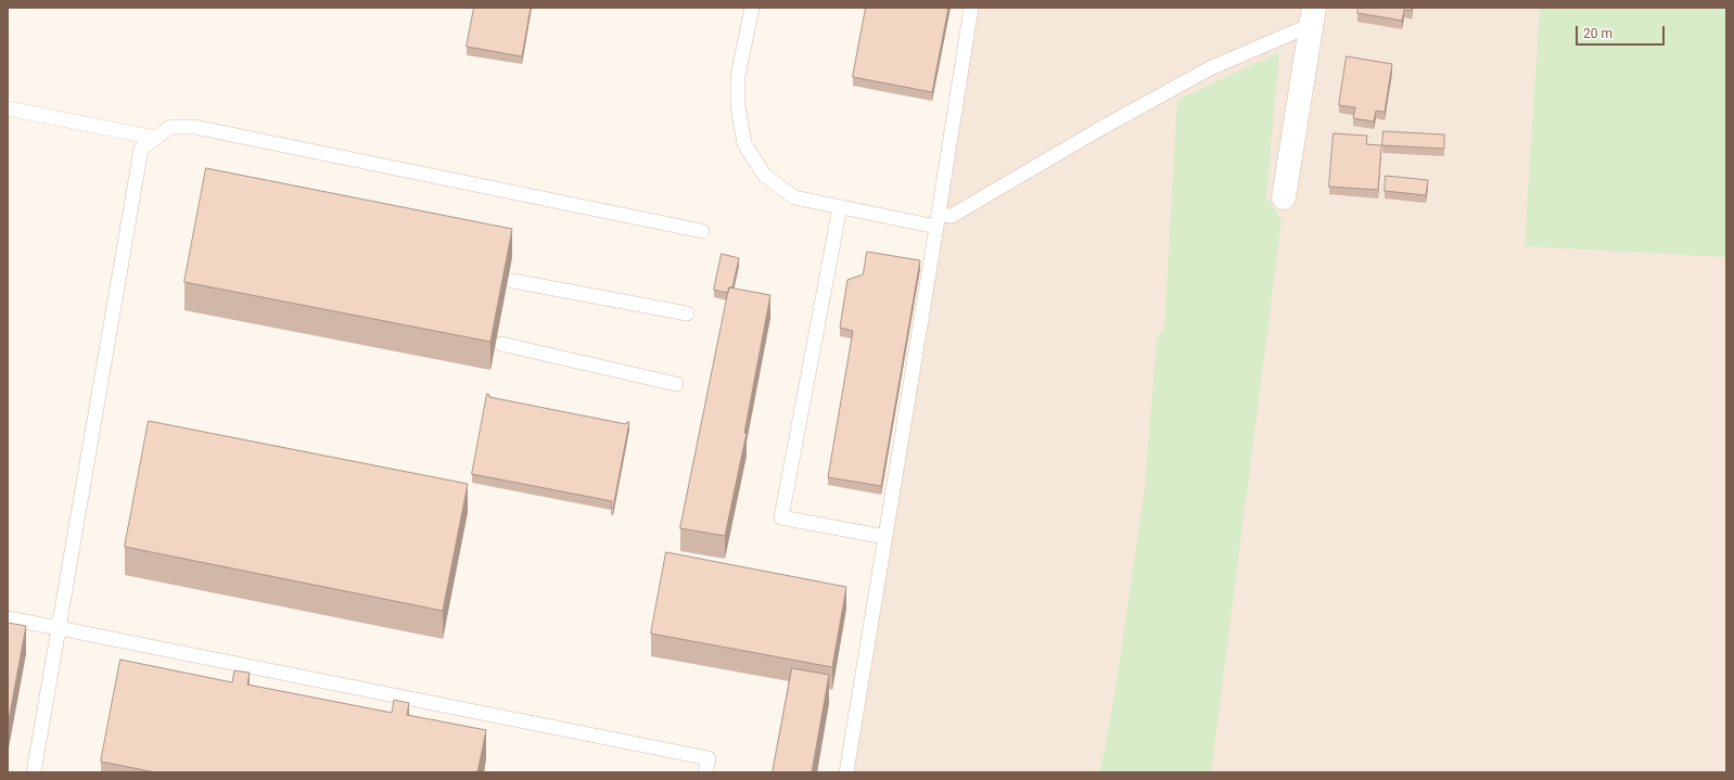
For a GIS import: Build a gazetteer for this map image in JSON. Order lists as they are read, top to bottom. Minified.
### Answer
{"scale_bar":"20 m"}
